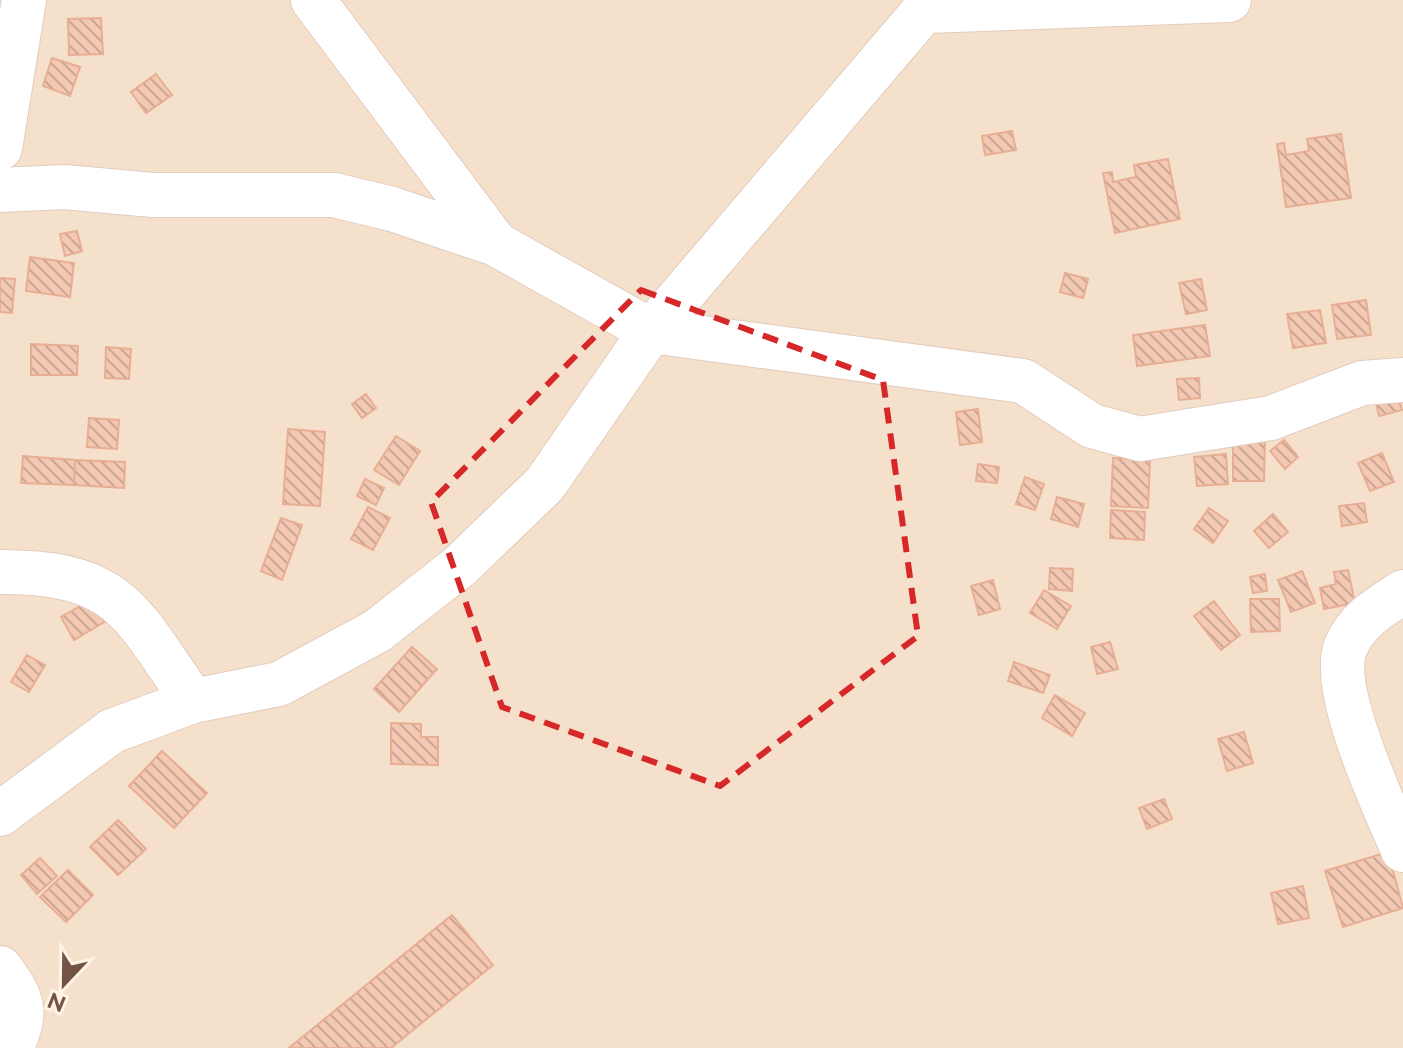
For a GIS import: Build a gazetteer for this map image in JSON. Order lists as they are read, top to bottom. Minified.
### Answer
{"north":"bottom"}
